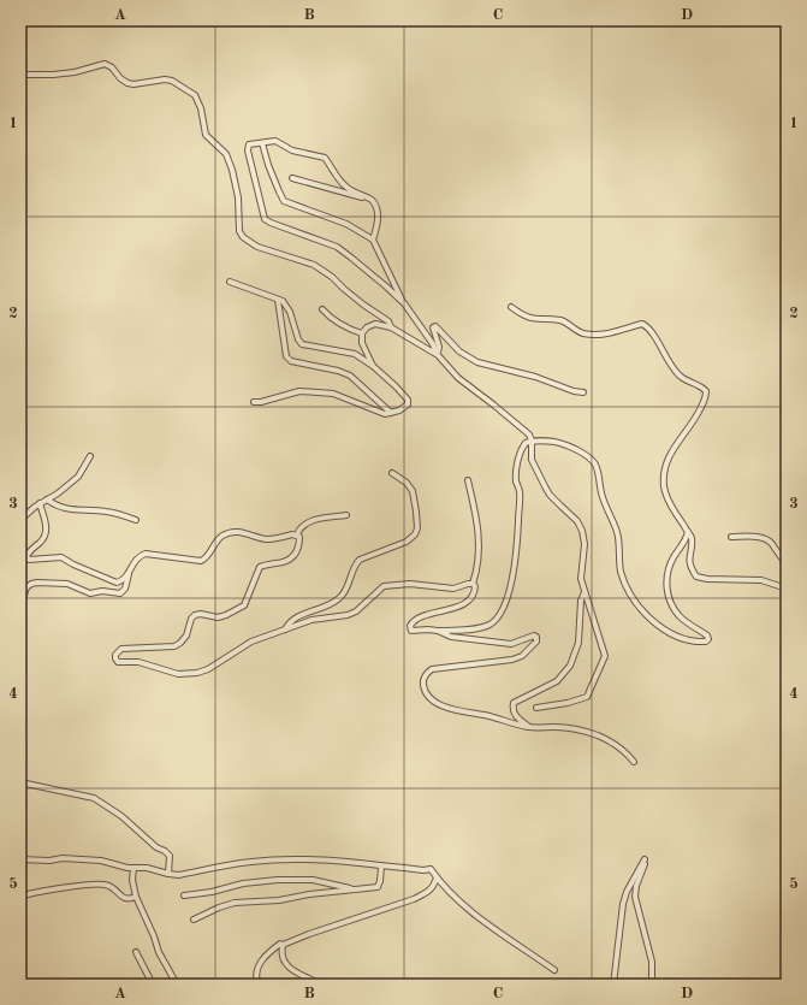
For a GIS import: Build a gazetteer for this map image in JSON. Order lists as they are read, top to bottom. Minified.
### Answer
{"grid":{"columns":["A","B","C","D"],"rows":["1","2","3","4","5"]}}
